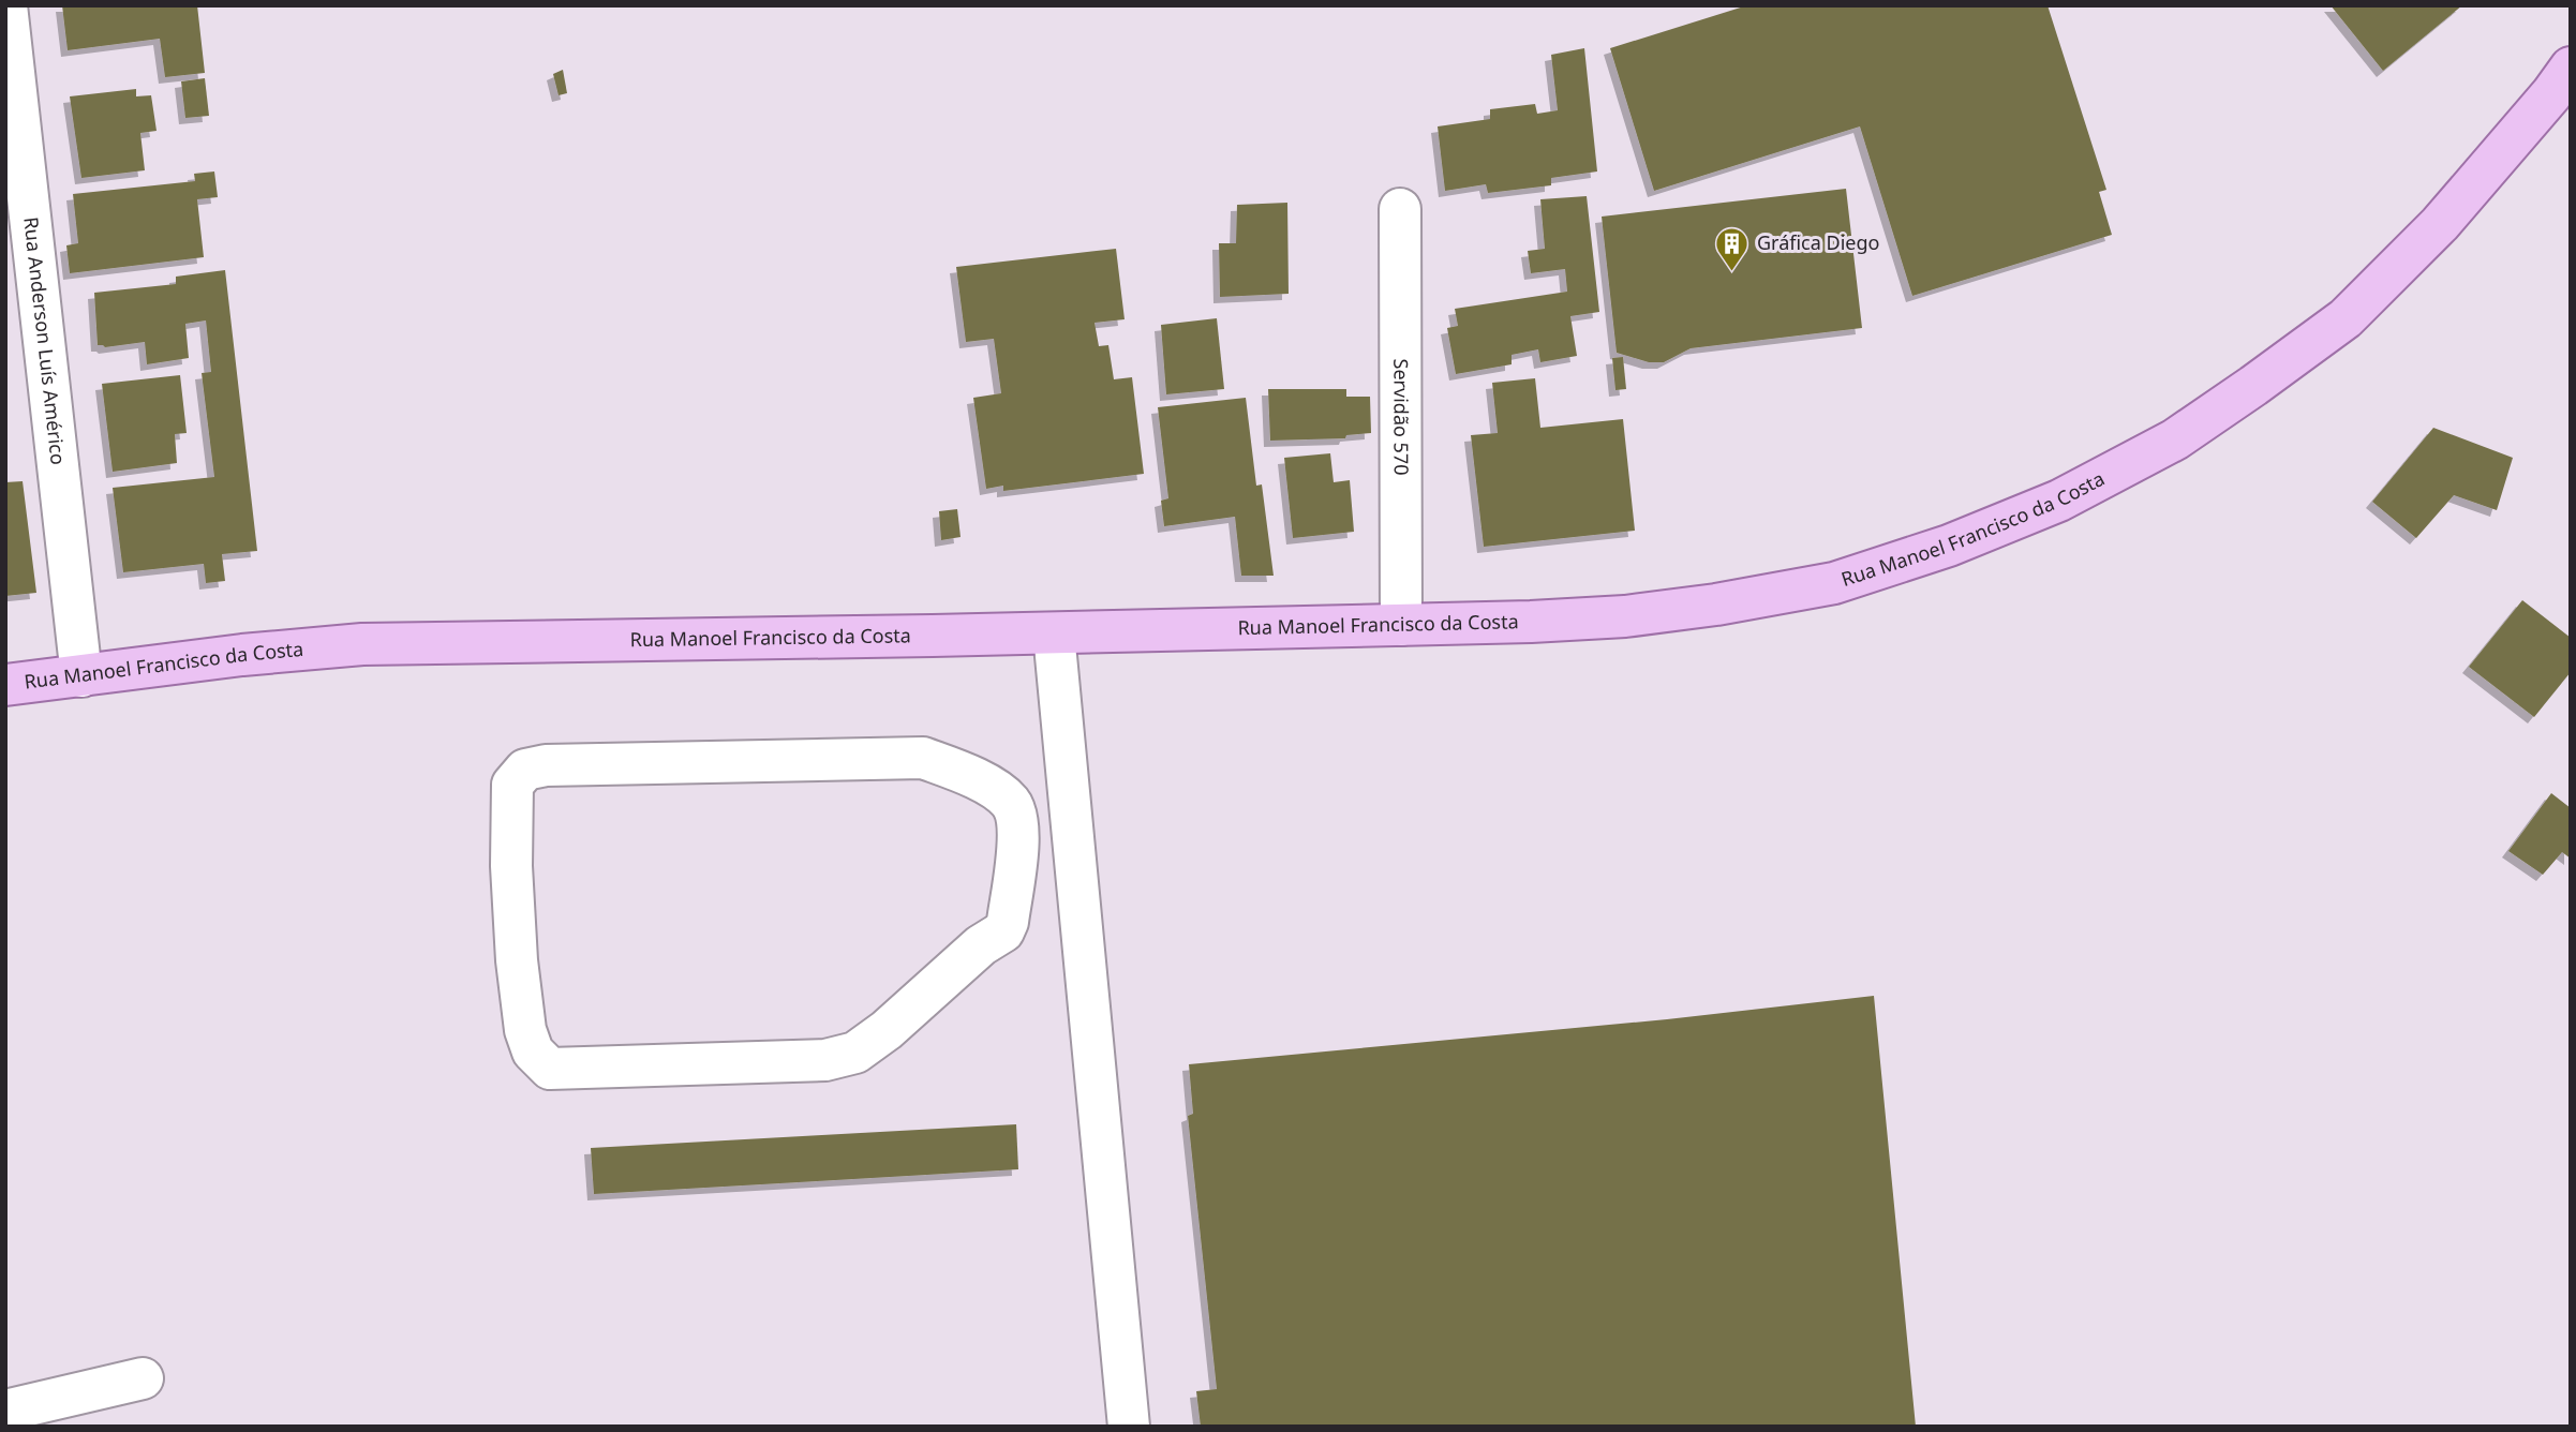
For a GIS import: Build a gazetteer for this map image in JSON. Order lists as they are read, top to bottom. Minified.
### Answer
{"streets":{"main road":["Rua Manoel Francisco da Costa"],"street":["Rua Anderson Luís Américo","Servidão 570"]},"crossings":[["Rua Anderson Luís Américo","Rua Manoel Francisco da Costa"],["Servidão 570","Rua Manoel Francisco da Costa"]],"places":{"building":["Gráfica Diego"]}}
